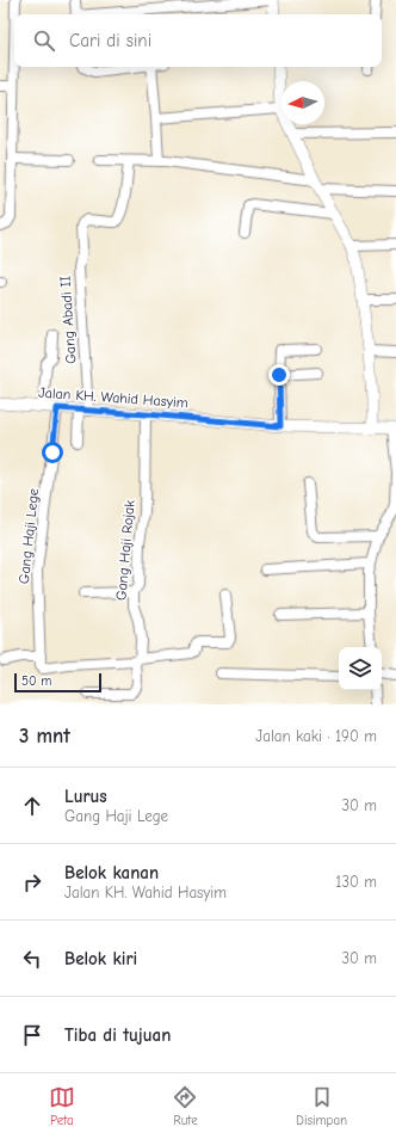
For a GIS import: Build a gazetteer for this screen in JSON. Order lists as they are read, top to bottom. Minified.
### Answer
{"streets":{"street":["Gang Abadi II","Jalan KH. Wahid Hasyim","Gang Haji Lege","Gang Haji Rojak"]},"crossings":[["Gang Abadi II","Jalan KH. Wahid Hasyim"],["Jalan KH. Wahid Hasyim","Gang Haji Lege"],["Jalan KH. Wahid Hasyim","Gang Haji Rojak"]],"scale_bar":"50 m","north":"left","page":{"search":"Cari di sini","scale":"50 m","heading":["3 mnt","Jalan kaki · 190 m"],"list":[["Lurus","Gang Haji Lege","30 m"],["Belok kanan","Jalan KH. Wahid Hasyim","130 m"],["Belok kiri","30 m"],"Tiba di tujuan"],"nav":["Peta","Rute","Disimpan"]}}
